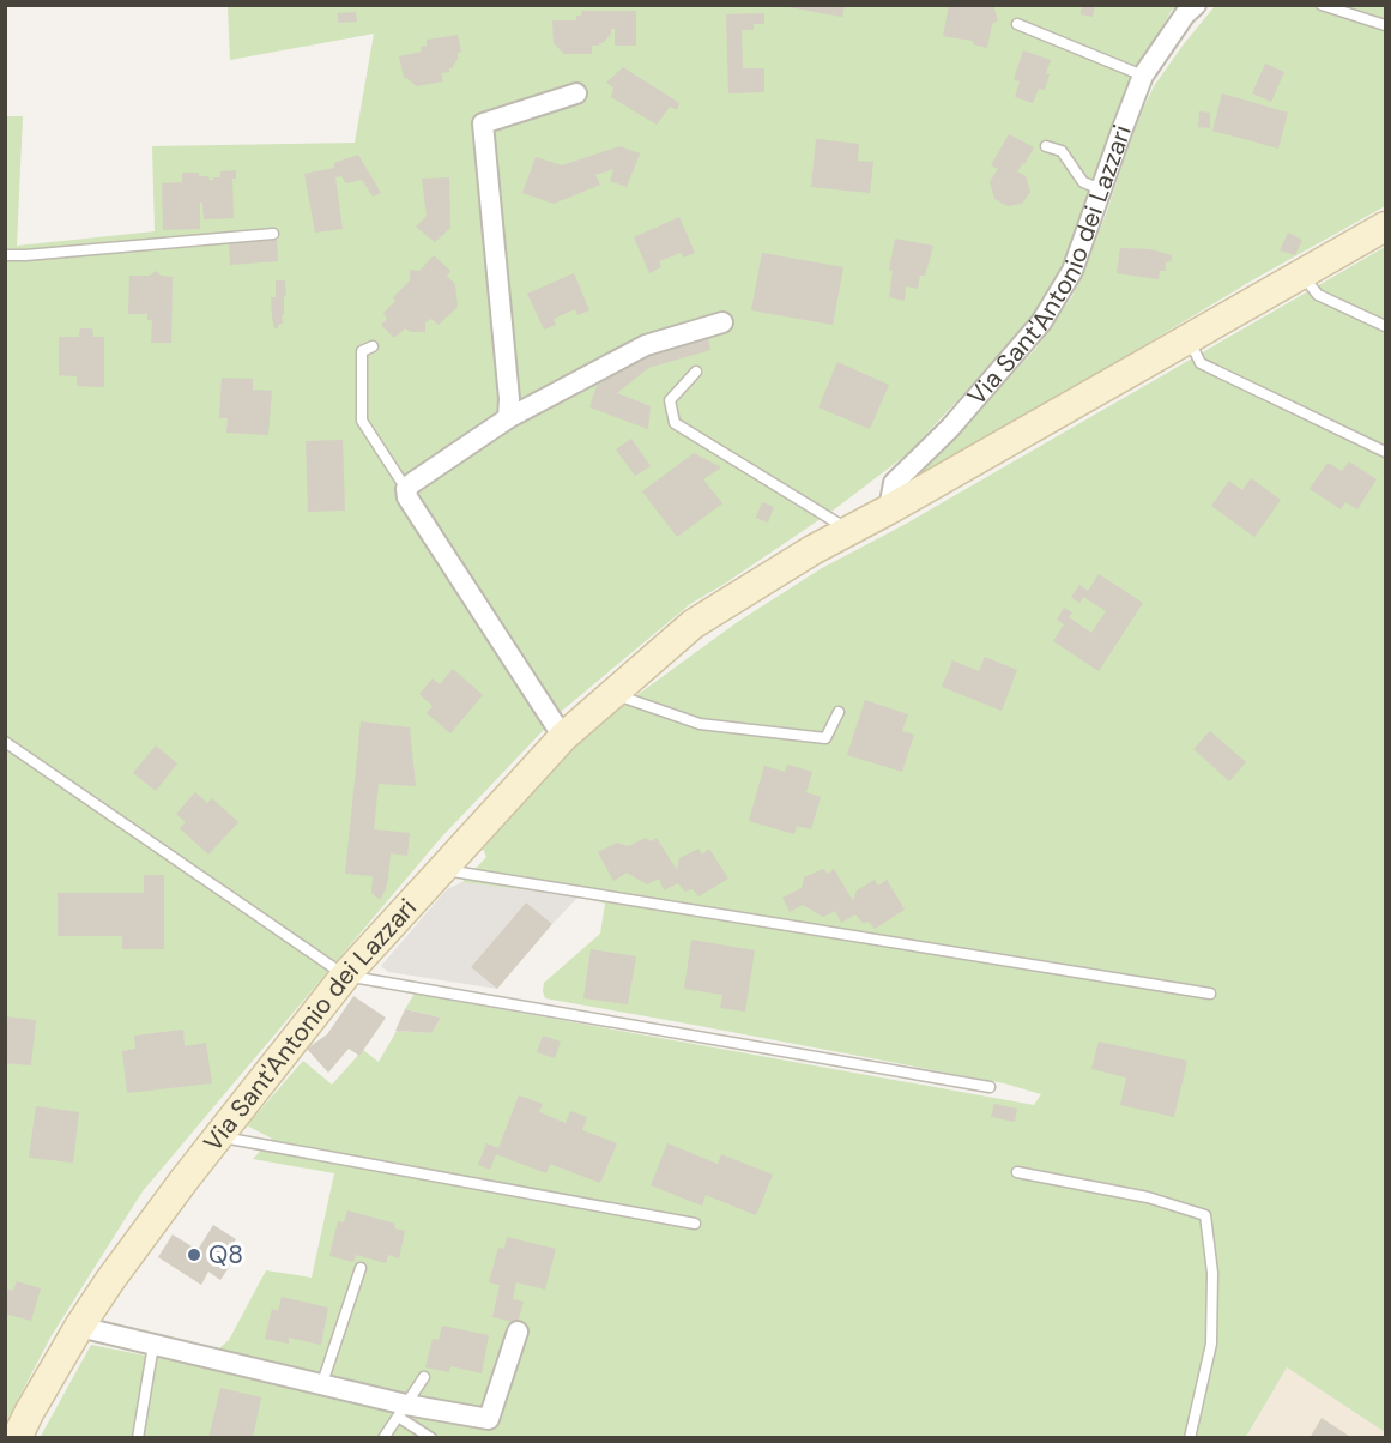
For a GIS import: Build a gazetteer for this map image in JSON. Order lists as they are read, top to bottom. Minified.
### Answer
{"streets":{"street":["Via Sant'Antonio dei Lazzari"]},"places":["Q8"]}
